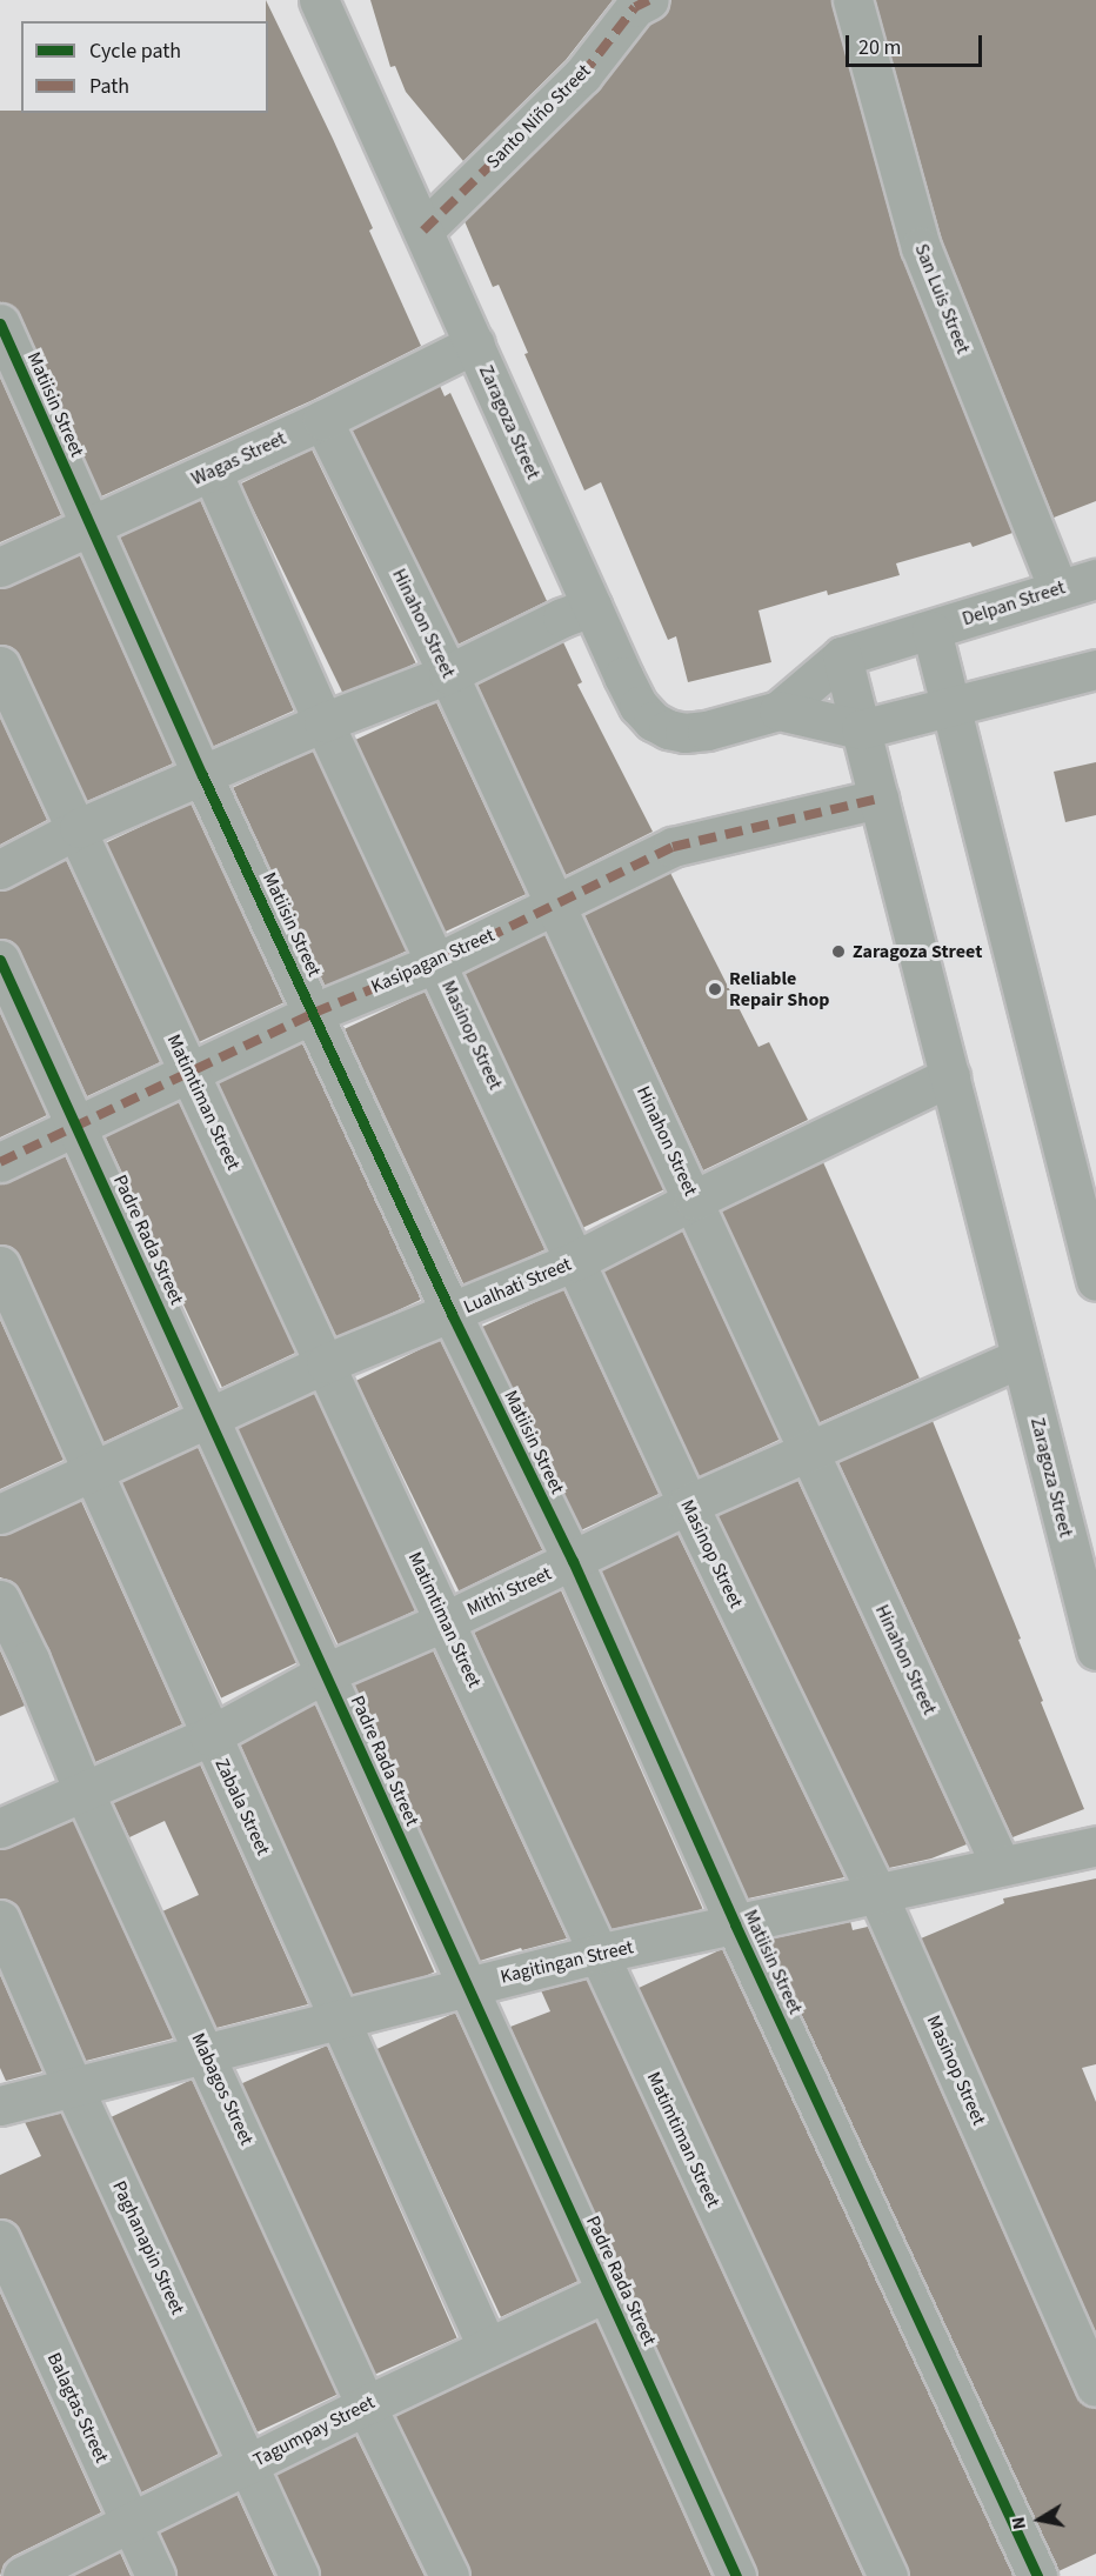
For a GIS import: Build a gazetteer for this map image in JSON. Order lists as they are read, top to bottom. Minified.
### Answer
{"streets":{"street":["Santo Niño Street","San Luis Street","Matiisin Street","Zaragoza Street","Wagas Street","Delpan Street","Hinahon Street","Kasipagan Street","Masinop Street","Matimtiman Street","Padre Rada Street","Lualhati Street","Mithi Street","Zabala Street","Kagitingan Street","Mabagos Street","Paghanapin Street","Balagtas Street","Tagumpay Street"]},"crossings":[["Santo Niño Street","Zaragoza Street"],["San Luis Street","Delpan Street"],["Matiisin Street","Wagas Street"],["Matiisin Street","Kasipagan Street"],["Matiisin Street","Lualhati Street"],["Matiisin Street","Mithi Street"],["Matiisin Street","Kagitingan Street"],["Zaragoza Street","Wagas Street"],["Zaragoza Street","Delpan Street"],["Zaragoza Street","Kasipagan Street"],["Zaragoza Street","Lualhati Street"],["Zaragoza Street","Mithi Street"],["Wagas Street","Hinahon Street"],["Wagas Street","Masinop Street"],["Hinahon Street","Kasipagan Street"],["Hinahon Street","Lualhati Street"],["Hinahon Street","Mithi Street"],["Hinahon Street","Kagitingan Street"],["Kasipagan Street","Masinop Street"],["Kasipagan Street","Matimtiman Street"],["Kasipagan Street","Padre Rada Street"],["Masinop Street","Lualhati Street"],["Masinop Street","Mithi Street"],["Masinop Street","Kagitingan Street"],["Matimtiman Street","Lualhati Street"],["Matimtiman Street","Mithi Street"],["Matimtiman Street","Kagitingan Street"],["Padre Rada Street","Lualhati Street"],["Padre Rada Street","Mithi Street"],["Padre Rada Street","Kagitingan Street"],["Padre Rada Street","Tagumpay Street"],["Lualhati Street","Zabala Street"],["Mithi Street","Zabala Street"],["Mithi Street","Mabagos Street"],["Zabala Street","Kagitingan Street"],["Zabala Street","Tagumpay Street"],["Kagitingan Street","Mabagos Street"],["Kagitingan Street","Paghanapin Street"],["Mabagos Street","Tagumpay Street"],["Paghanapin Street","Tagumpay Street"],["Balagtas Street","Tagumpay Street"]],"places":["Zaragoza Street","Reliable Repair Shop"],"legend":["Cycle path","Path"],"scale_bar":"20 m","north":"left"}
